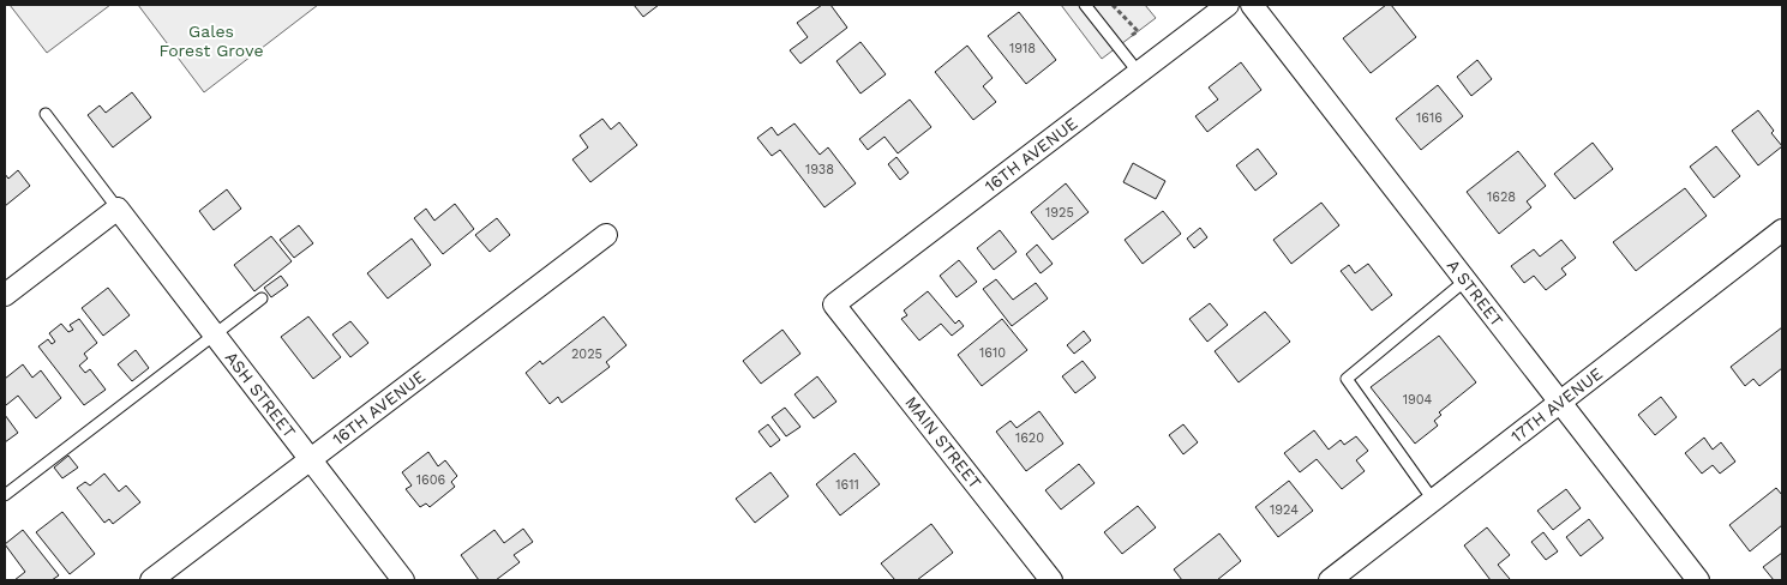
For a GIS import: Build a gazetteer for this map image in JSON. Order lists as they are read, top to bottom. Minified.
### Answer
{"streets":{"street":["16TH AVENUE","A STREET","ASH STREET","17TH AVENUE","MAIN STREET"]},"crossings":[["16TH AVENUE","ASH STREET"],["16TH AVENUE","MAIN STREET"],["A STREET","17TH AVENUE"]],"parks":["Gales Forest Grove"],"house_numbers":["1918","1616","1938","1628","1925","1610","2025","1904","1620","1606","1611","1924"]}
